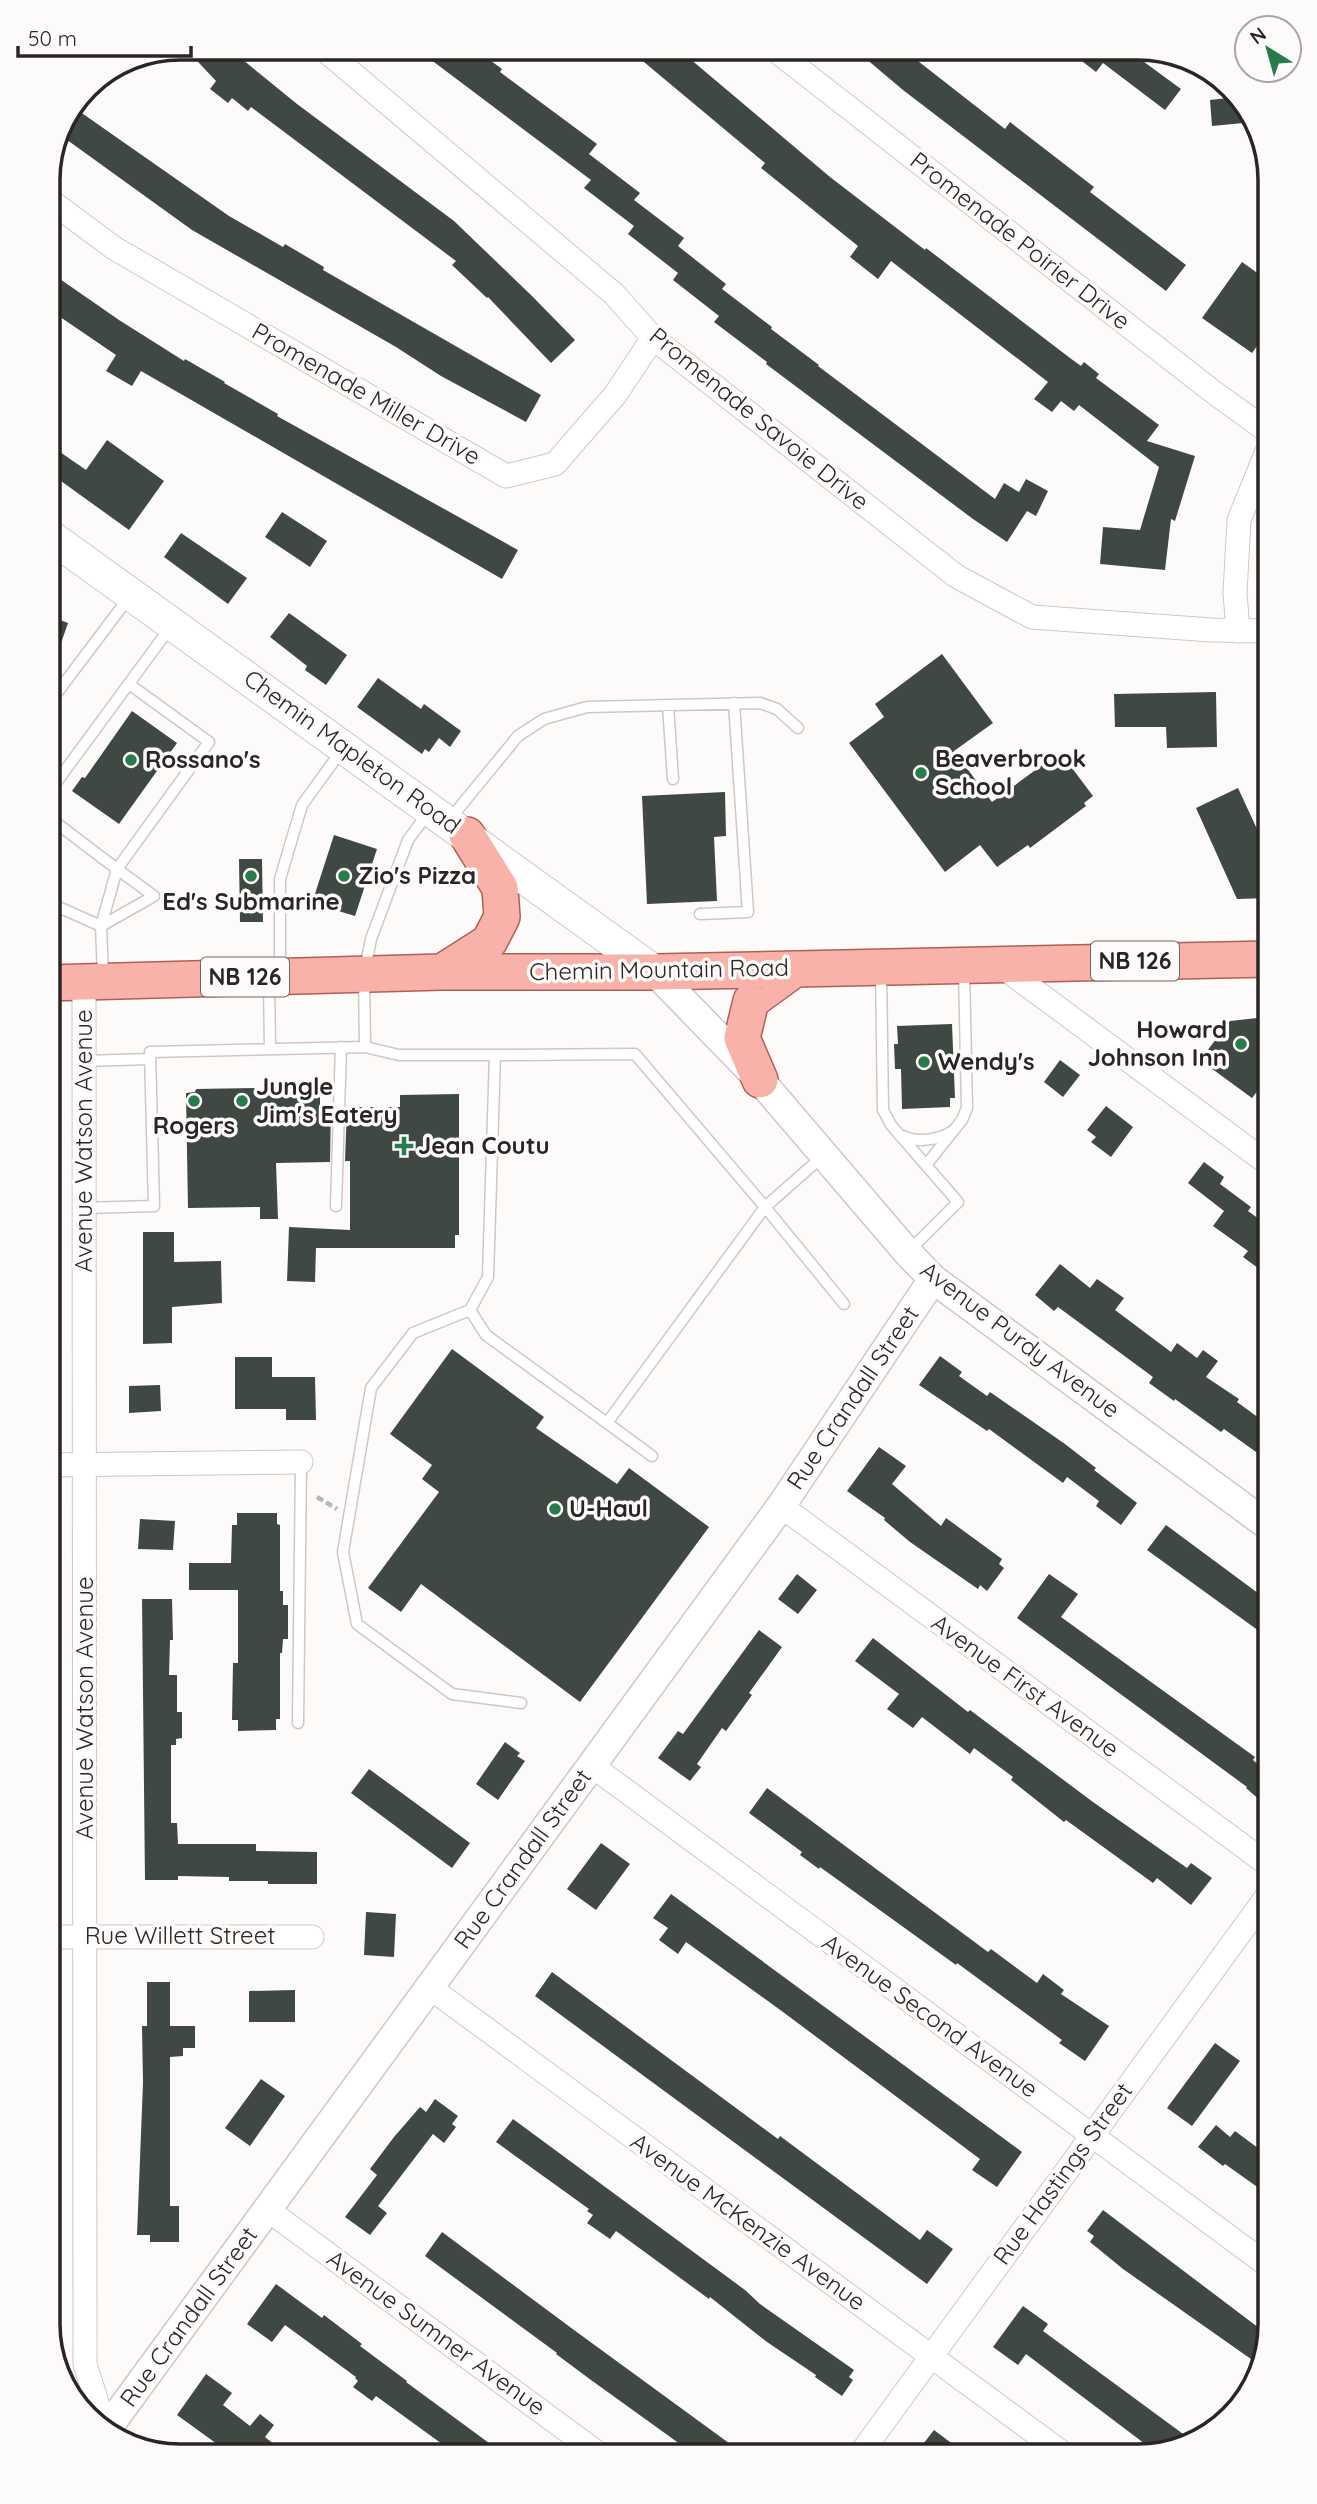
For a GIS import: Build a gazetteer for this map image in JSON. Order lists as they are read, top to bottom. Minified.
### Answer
{"streets":{"main road":["Chemin Mapleton Road","NB 126","Chemin Mountain Road"],"street":["Promenade Poirier Drive","Promenade Miller Drive","Promenade Savoie Drive","Avenue Watson Avenue","Avenue Purdy Avenue","Rue Crandall Street","Avenue First Avenue","Rue Willett Street","Avenue Second Avenue","Rue Hastings Street","Avenue McKenzie Avenue","Avenue Sumner Avenue"]},"crossings":[["Promenade Miller Drive","Promenade Savoie Drive"],["Chemin Mapleton Road","Chemin Mountain Road"],["Chemin Mapleton Road","Avenue Purdy Avenue"],["Chemin Mountain Road","Avenue Watson Avenue"],["Chemin Mountain Road","Avenue Purdy Avenue"],["Avenue Watson Avenue","Rue Willett Street"],["Avenue Purdy Avenue","Rue Crandall Street"],["Rue Crandall Street","Avenue First Avenue"],["Rue Crandall Street","Avenue Second Avenue"],["Rue Crandall Street","Avenue McKenzie Avenue"],["Rue Crandall Street","Avenue Sumner Avenue"],["Avenue Second Avenue","Rue Hastings Street"],["Rue Hastings Street","Avenue McKenzie Avenue"]],"places":{"other":["Rossano's","Beaverbrook School","Ed's Submarine","Zio's Pizza","Howard Johnson Inn","Wendy's","Rogers","Jungle Jim's Eatery","U-Haul"],"health":["Jean Coutu"]},"scale_bar":"50 m","north":"top left"}
